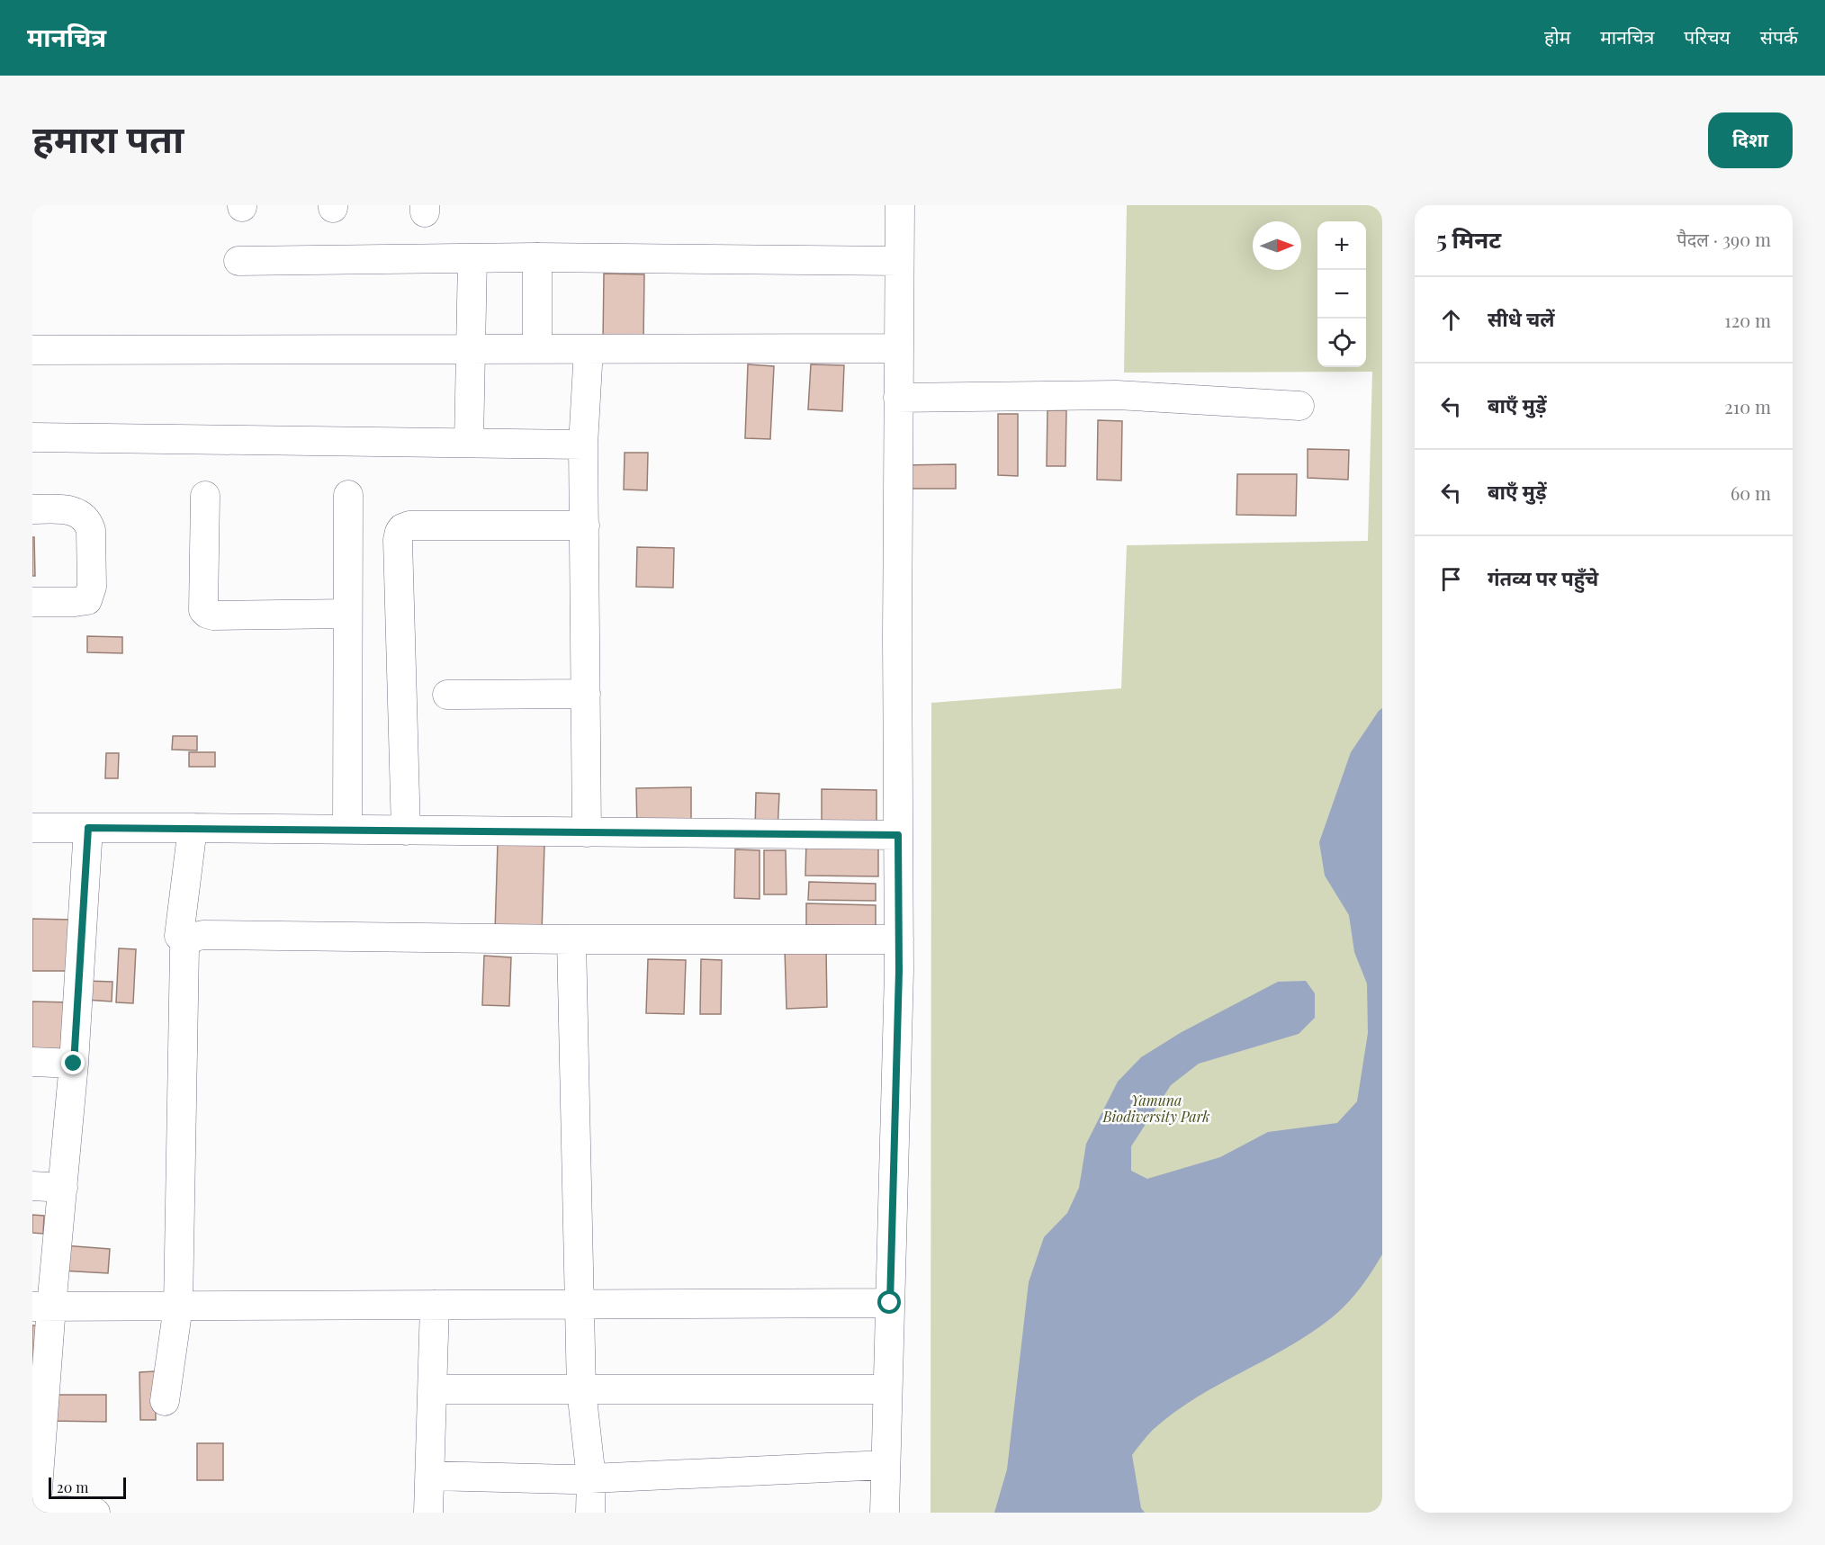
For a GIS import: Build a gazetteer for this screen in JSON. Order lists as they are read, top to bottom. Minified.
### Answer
{"parks":["Yamuna Biodiversity Park"],"scale_bar":"20 m","north":"right","page":{"header":"मानचित्र","nav":["होम","मानचित्र","परिचय","संपर्क"],"title":"हमारा पता","buttons":"दिशा","heading":["5 मिनट","पैदल · 390 m"],"map_buttons":["+","−"],"list":[["सीधे चलें","120 m"],["बाएँ मुड़ें","210 m"],["बाएँ मुड़ें","60 m"],"गंतव्य पर पहुँचे"],"scale":"20 m"}}
